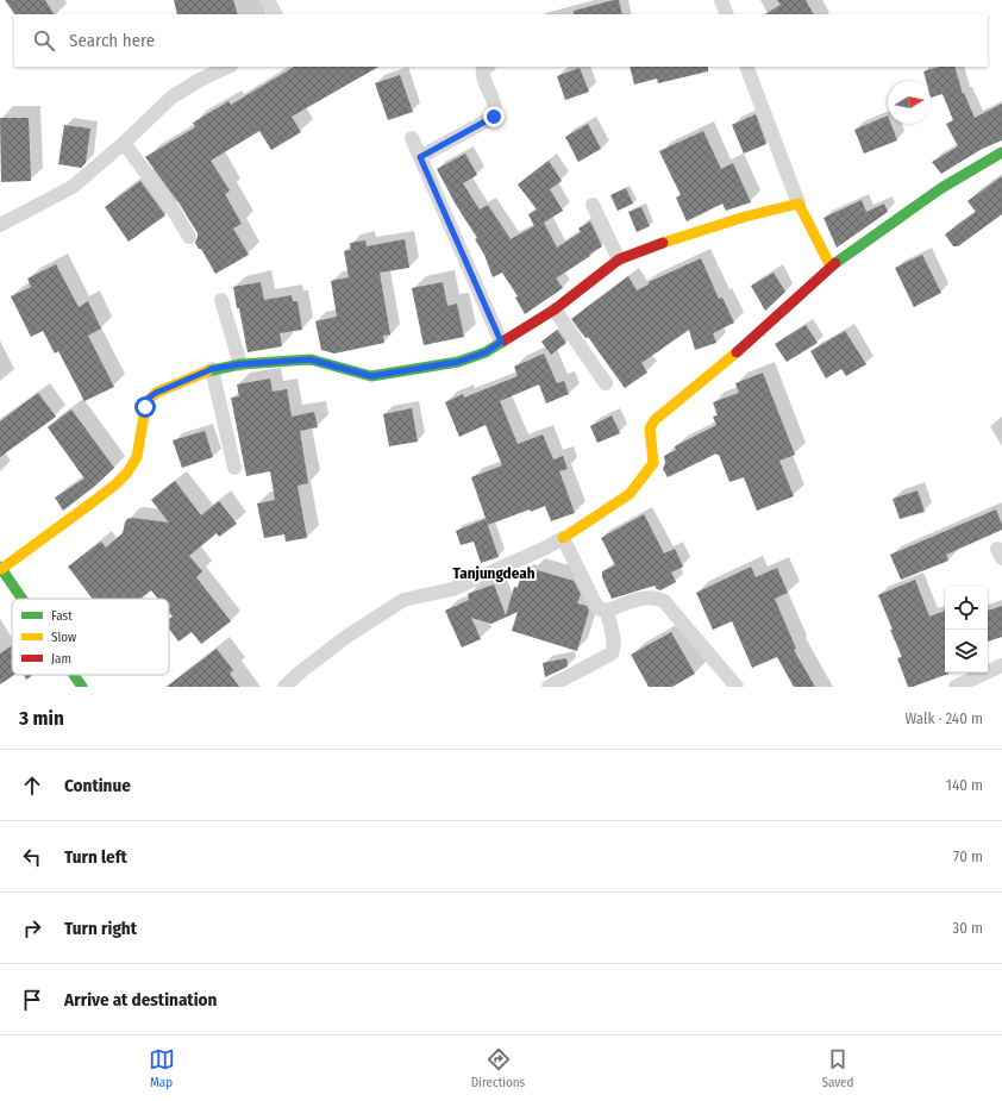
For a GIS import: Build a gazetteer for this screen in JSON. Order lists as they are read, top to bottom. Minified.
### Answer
{"districts":["Tanjungdeah"],"legend":["Fast","Slow","Jam"],"north":"right","page":{"search":"Search here","heading":["3 min","Walk · 240 m"],"list":[["Continue","140 m"],["Turn left","70 m"],["Turn right","30 m"],"Arrive at destination"],"nav":["Map","Directions","Saved"]}}
